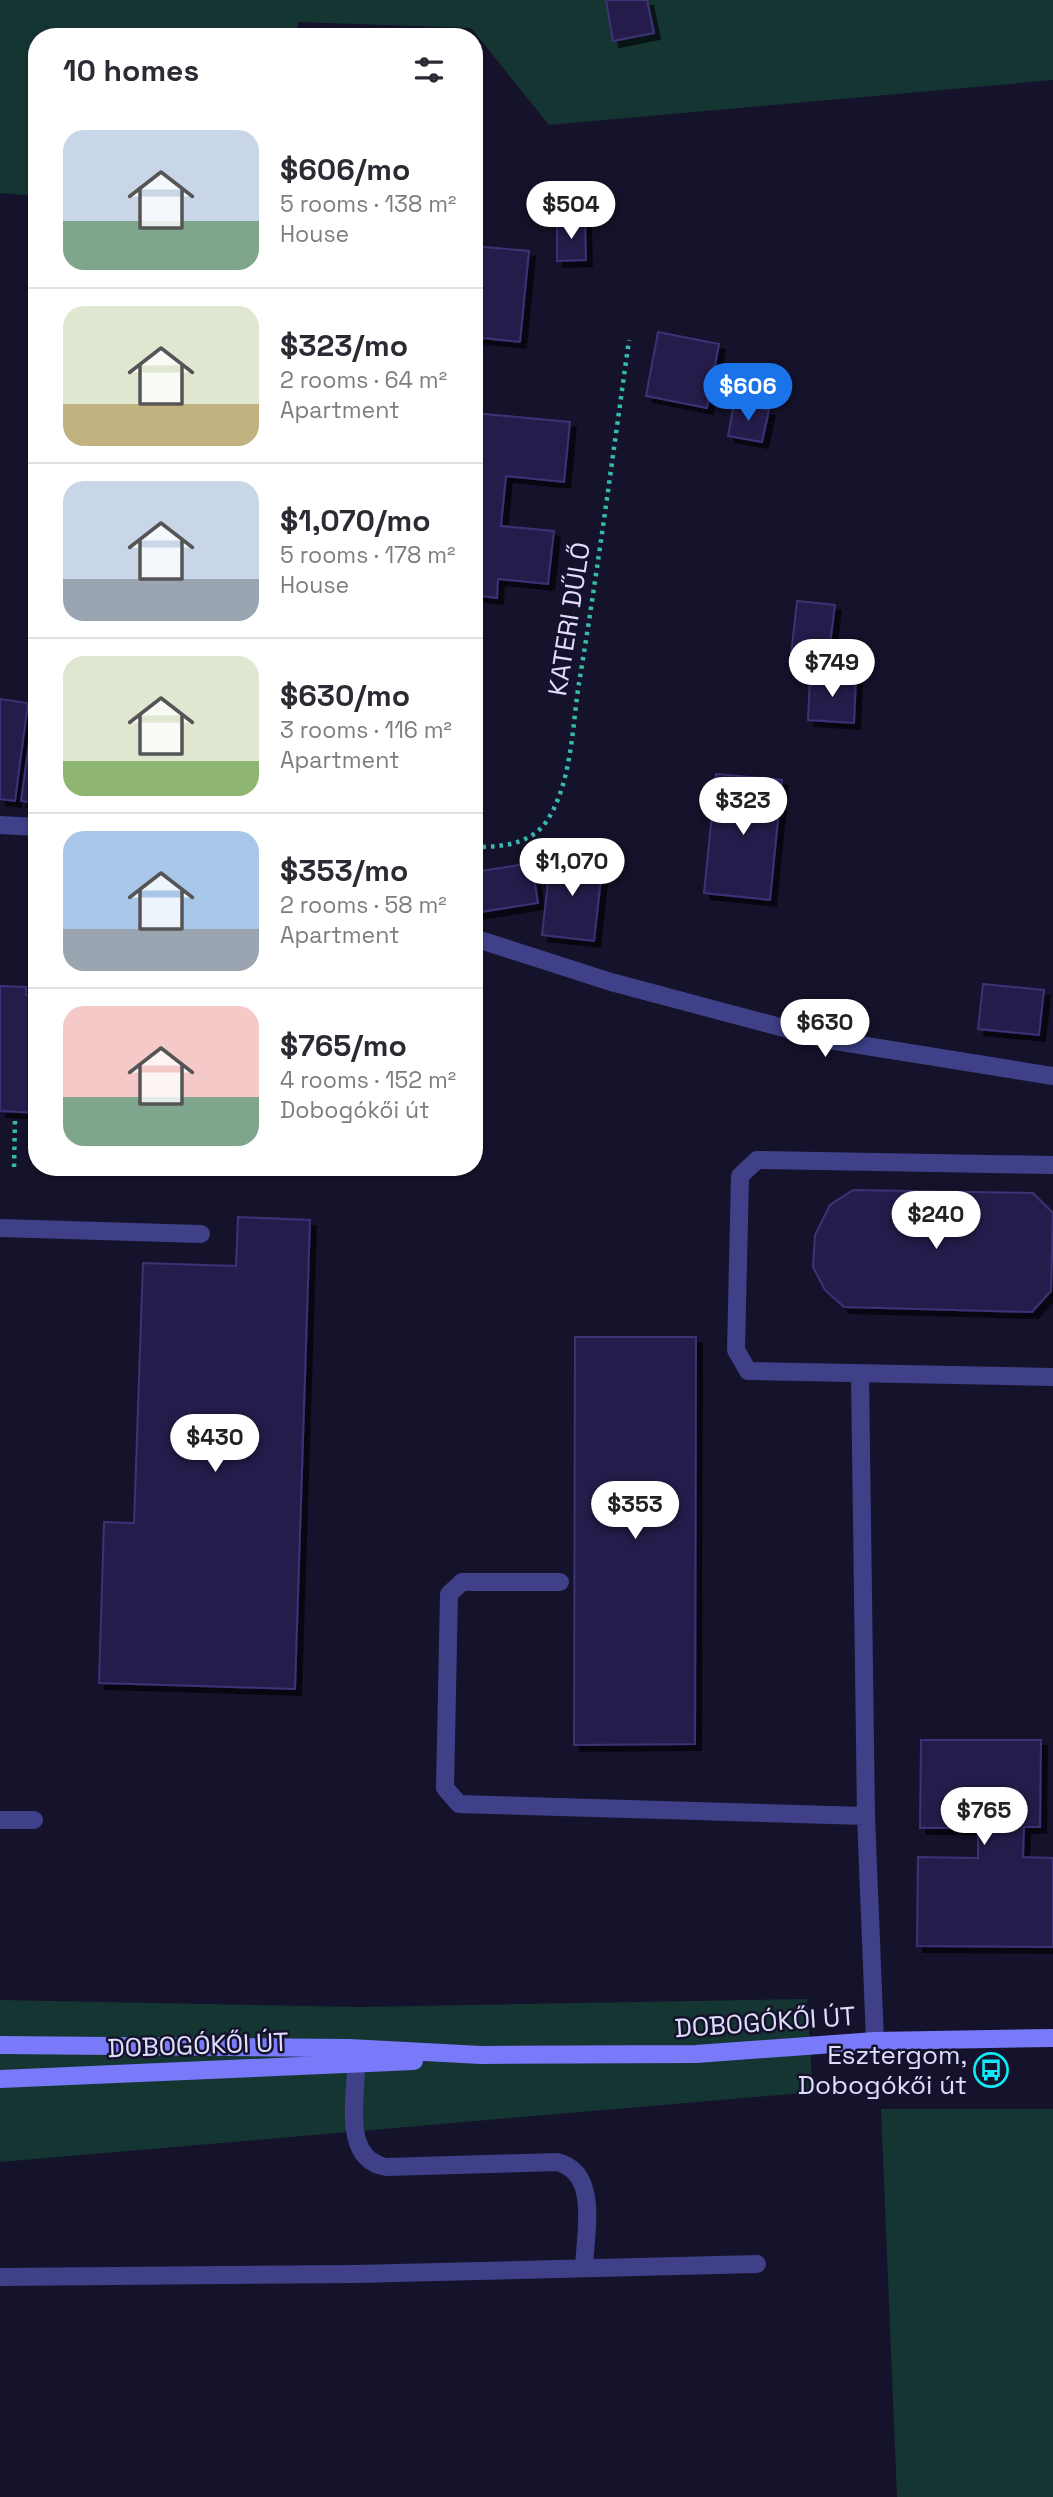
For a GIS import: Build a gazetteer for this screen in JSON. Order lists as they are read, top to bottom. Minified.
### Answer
{"streets":{"main road":["DOBOGÓKŐI ÚT"],"path":["KATERI DŰLŐ"]},"places":{"bus stop":["Esztergom, Dobogókői út"]},"page":{"heading":"10 homes","list":[{"name":"$606/mo","note":"5 rooms · 138 m² · House"},{"name":"$323/mo","note":"2 rooms · 64 m² · Apartment"},{"name":"$1,070/mo","note":"5 rooms · 178 m² · House"},{"name":"$630/mo","note":"3 rooms · 116 m² · Apartment"},{"name":"$353/mo","note":"2 rooms · 58 m² · Apartment"},{"name":"$765/mo","note":"4 rooms · 152 m² · Dobogókői út"}],"price":["$504","$606","$749","$323","$1,070","$630","$240","$430","$353","$765"]}}
